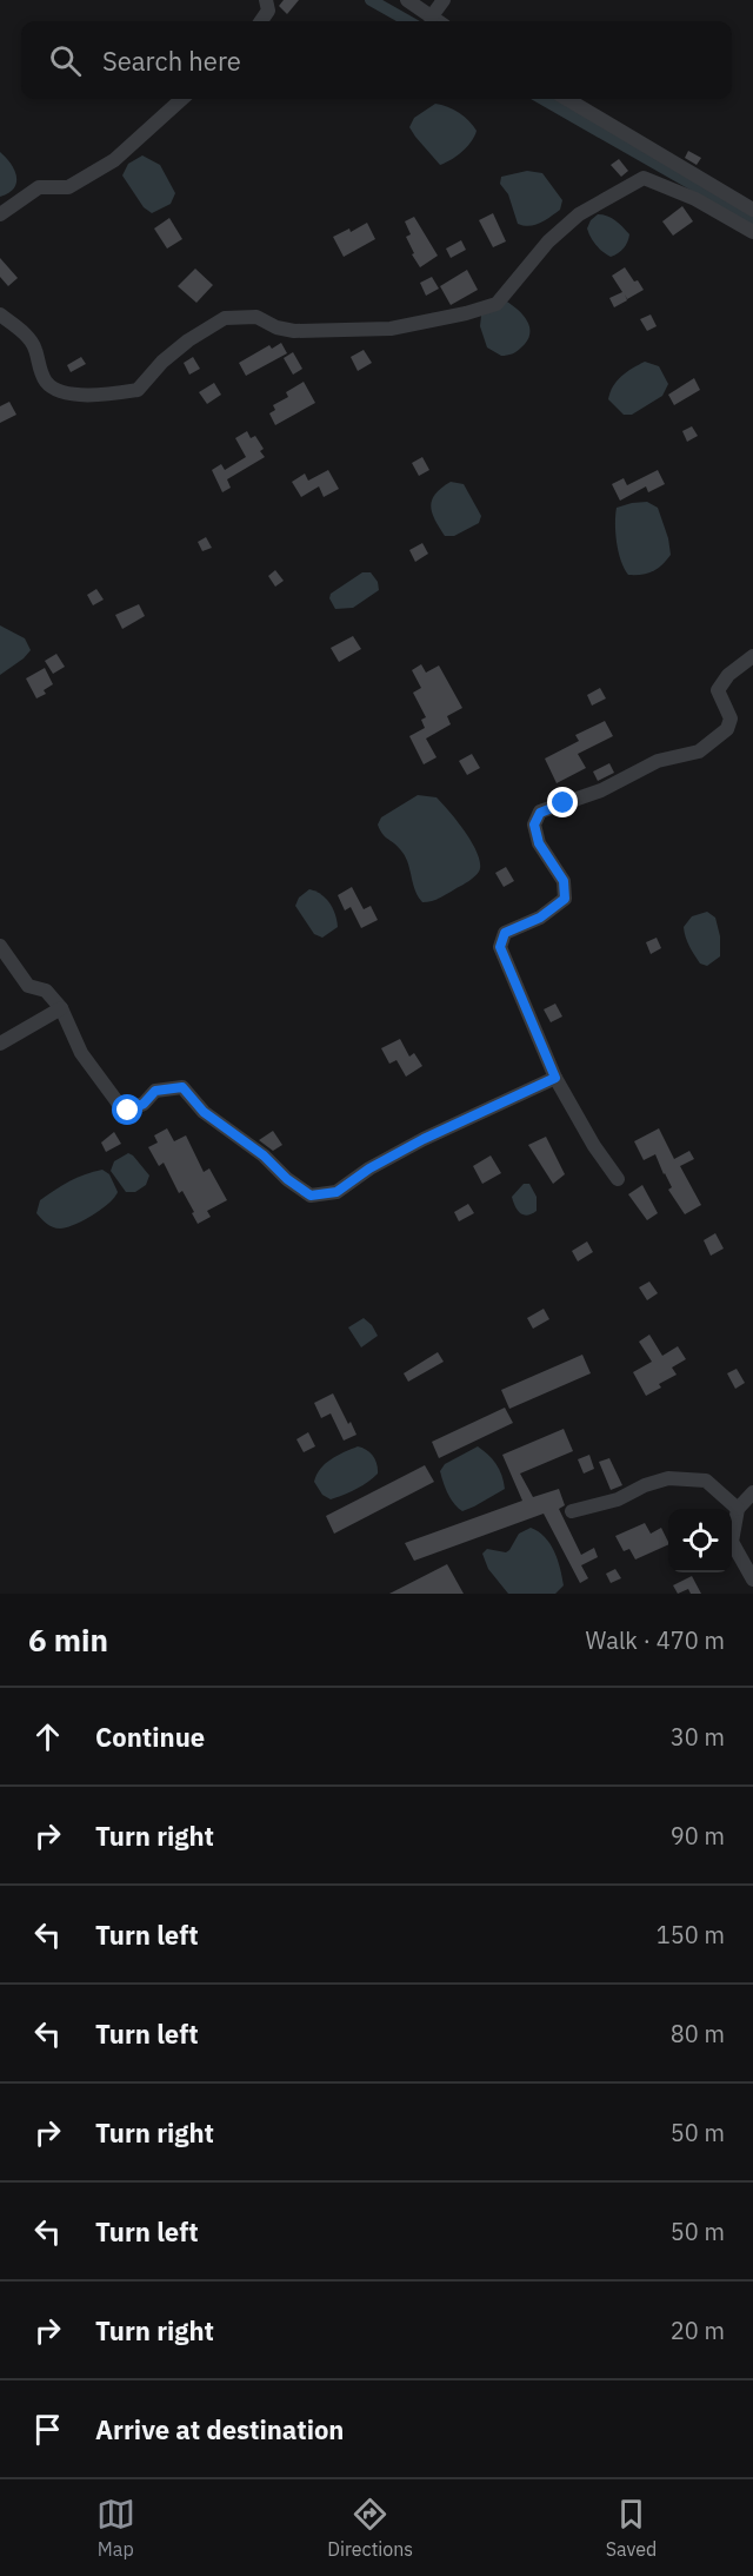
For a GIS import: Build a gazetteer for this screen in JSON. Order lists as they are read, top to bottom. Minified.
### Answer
{"page":{"search":"Search here","heading":["6 min","Walk · 470 m"],"list":[["Continue","30 m"],["Turn right","90 m"],["Turn left","150 m"],["Turn left","80 m"],["Turn right","50 m"],["Turn left","50 m"],["Turn right","20 m"],"Arrive at destination"],"nav":["Map","Directions","Saved"]}}
